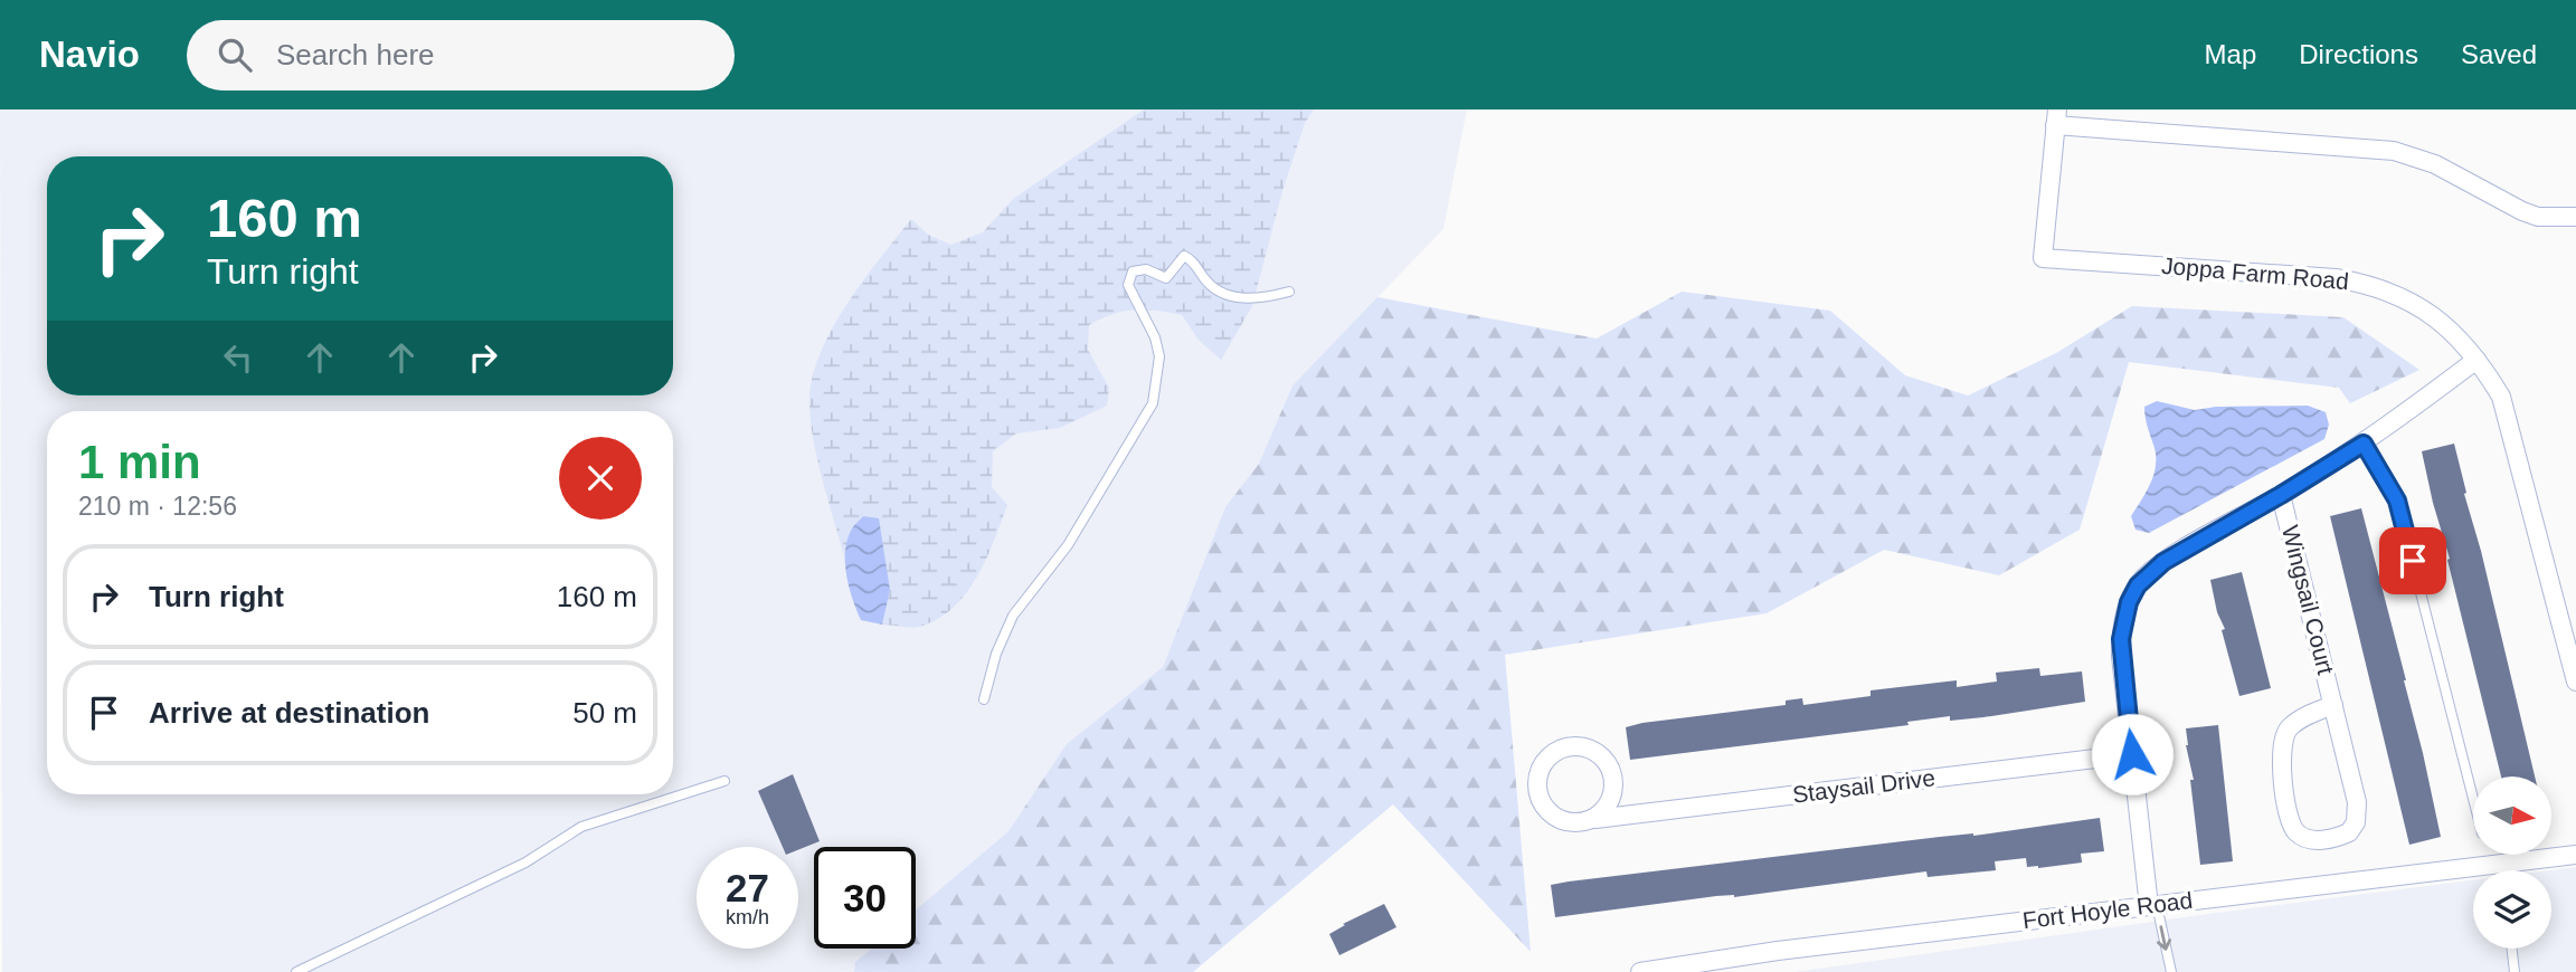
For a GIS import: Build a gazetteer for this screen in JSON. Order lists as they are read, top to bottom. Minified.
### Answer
{"streets":{"street":["Joppa Farm Road","Wingsail Court","Staysail Drive","Fort Hoyle Road"]},"north":"right","page":{"header":"Navio","search":"Search here","nav":["Map","Directions","Saved"],"turn":["160 m","Turn right"],"heading":["1 min","210 m · 12:56"],"list":[{"name":"Turn right","value":"160 m"},{"name":"Arrive at destination","value":"50 m"}],"speed":"27 km/h","limit":"30"}}
